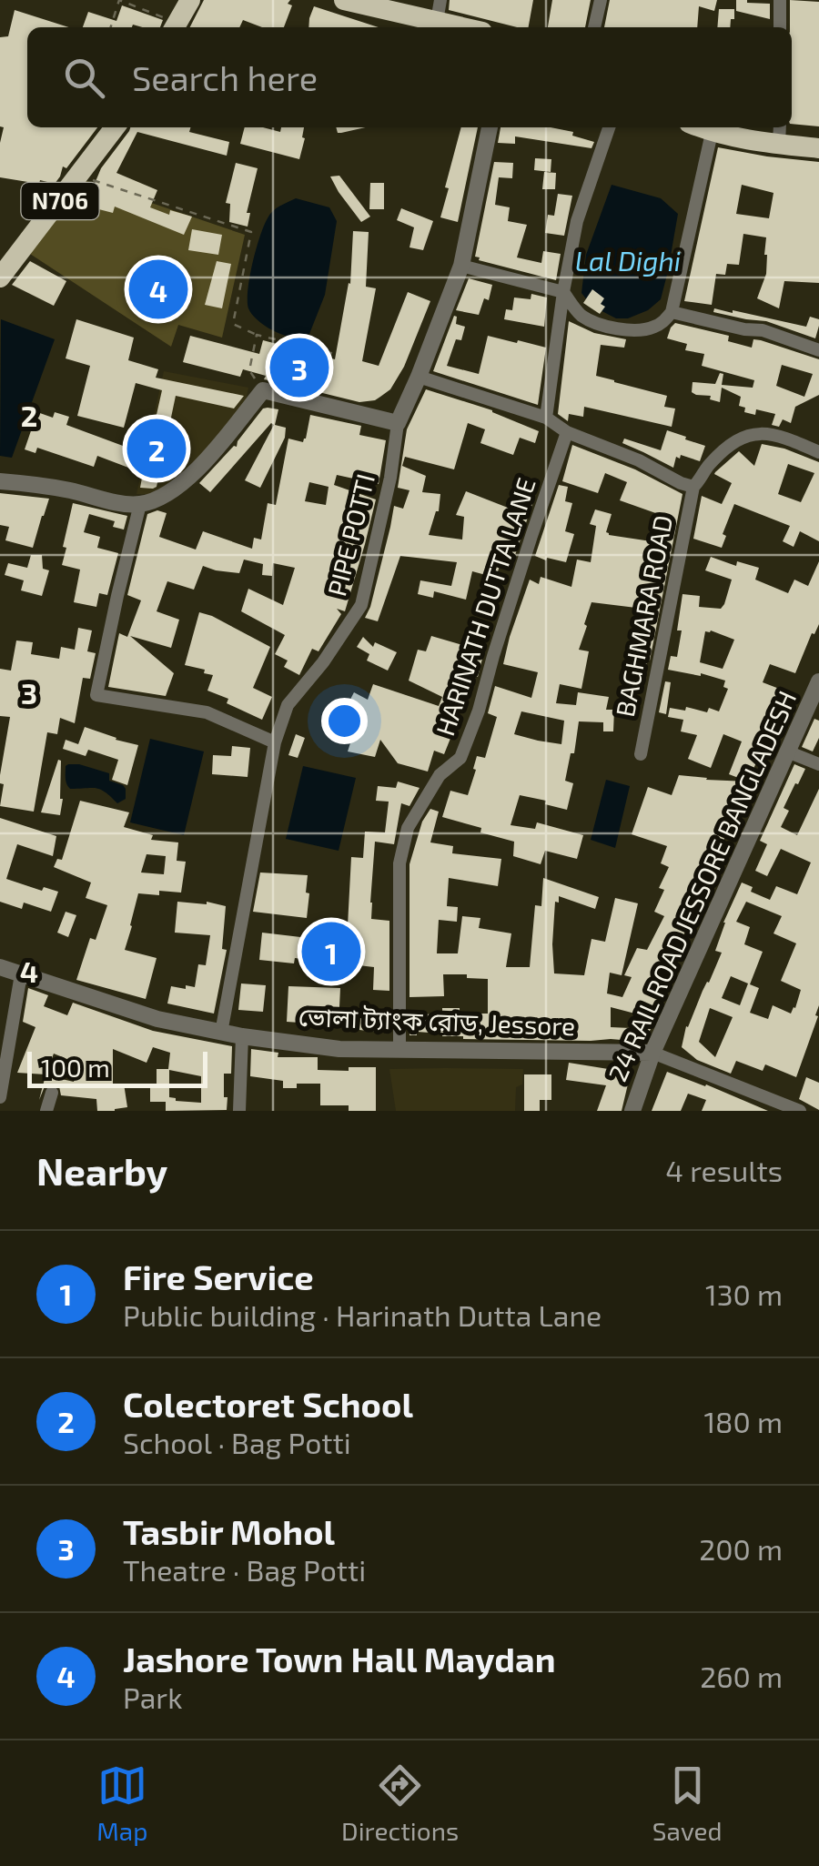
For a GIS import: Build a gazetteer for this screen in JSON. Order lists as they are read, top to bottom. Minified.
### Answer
{"streets":{"highway":["N706"],"street":["PIPE POTTI","HARINATH DUTTA LANE","BAGHMARA ROAD","24 RAIL ROAD JESSORE BANGLADESH","ভোলা ট্যাংক রোড, Jessore"]},"crossings":[["PIPE POTTI","ভোলা ট্যাংক রোড, Jessore"],["HARINATH DUTTA LANE","ভোলা ট্যাংক রোড, Jessore"],["24 RAIL ROAD JESSORE BANGLADESH","ভোলা ট্যাংক রোড, Jessore"]],"water":["Lal Dighi"],"scale_bar":"100 m","page":{"search":"Search here","pins":["4","3","2","1"],"scale":"100 m","heading":["Nearby","4 results"],"list":[{"mark":"1","name":"Fire Service","note":"Public building · Harinath Dutta Lane","value":"130 m"},{"mark":"2","name":"Colectoret School","note":"School · Bag Potti","value":"180 m"},{"mark":"3","name":"Tasbir Mohol","note":"Theatre · Bag Potti","value":"200 m"},{"mark":"4","name":"Jashore Town Hall Maydan","note":"Park","value":"260 m"}],"nav":["Map","Directions","Saved"]},"grid":{"rows":["2","3","4"]}}
